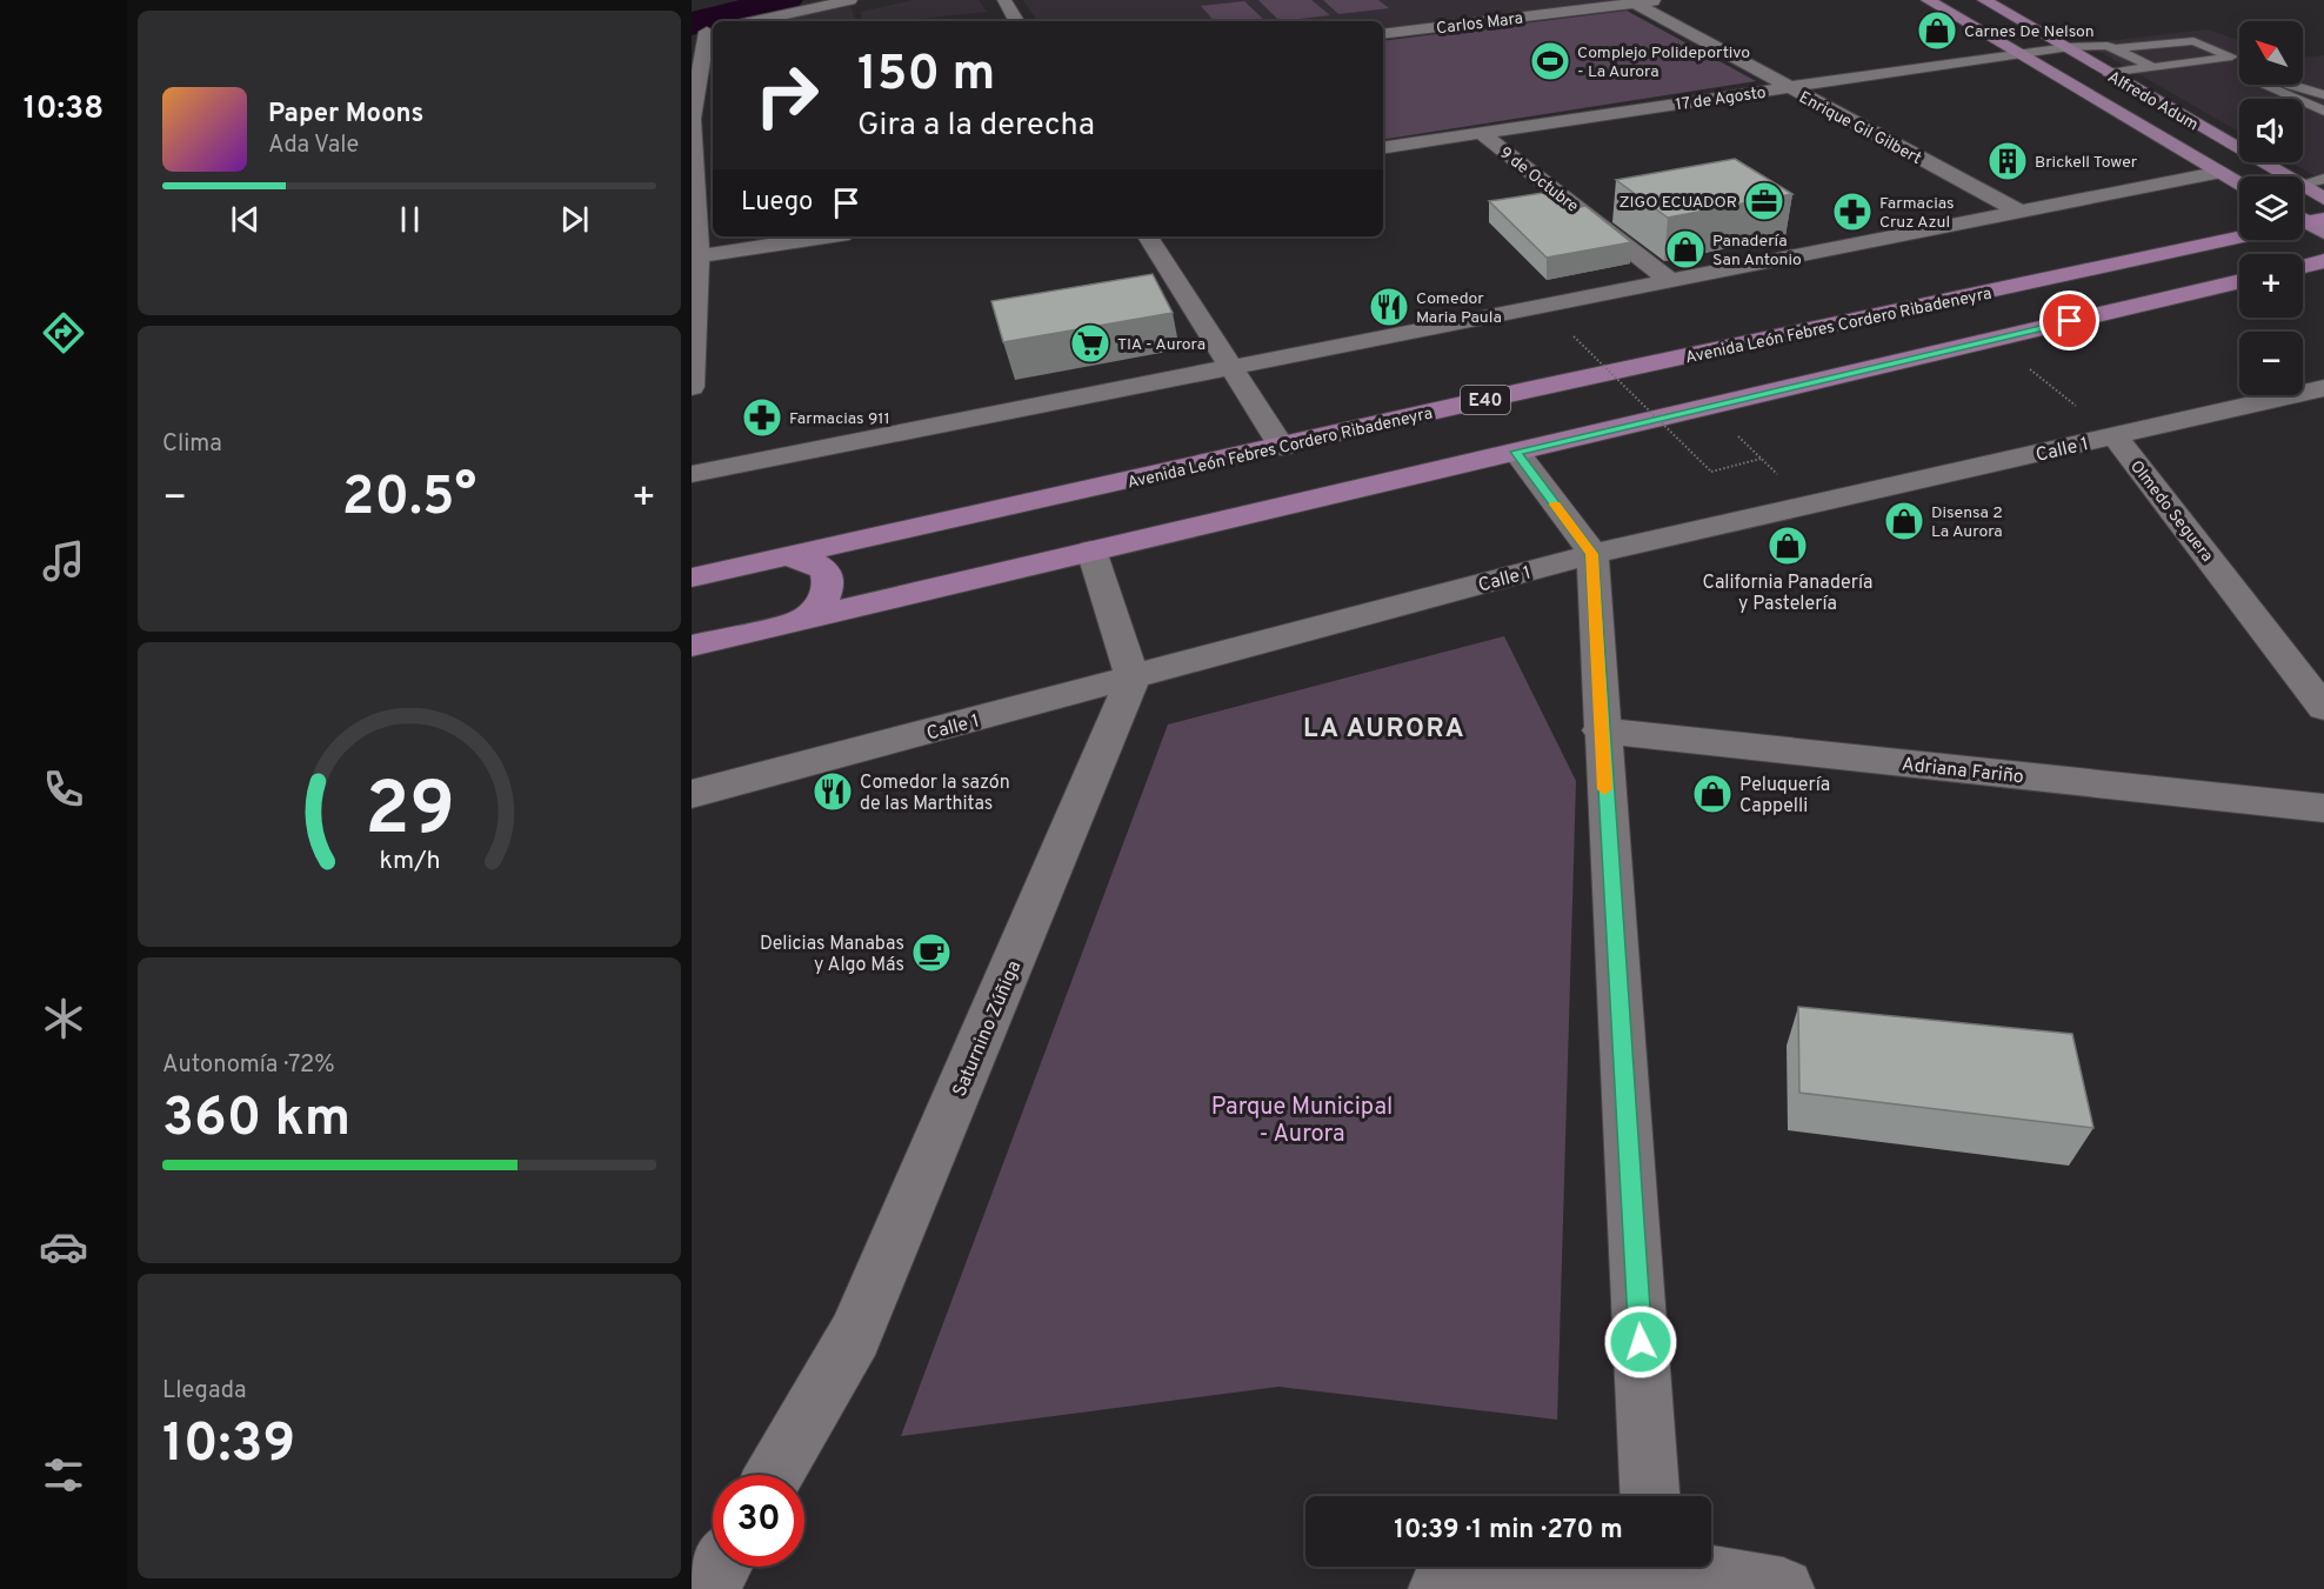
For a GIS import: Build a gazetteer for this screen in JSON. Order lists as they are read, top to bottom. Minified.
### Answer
{"streets":{"highway":["Avenida León Febres Cordero Ribadeneyra","E40"],"main road":["Alfredo Adum"],"street":["Carlos Mara","17 de Agosto","Enrique Gil Gilbert","9 de Octubre","Calle 1","Olmedo Seguera","Adriana Fariño","Saturnino Zúñiga"]},"crossings":[["Carlos Mara","Enrique Gil Gilbert"],["17 de Agosto","Alfredo Adum"],["17 de Agosto","Enrique Gil Gilbert"],["17 de Agosto","9 de Octubre"],["Calle 1","Olmedo Seguera"],["Calle 1","Saturnino Zúñiga"]],"districts":["LA AURORA"],"parks":["Parque Municipal - Aurora"],"places":{"shop":["Carnes De Nelson","Panadería San Antonio","Disensa 2 La Aurora","California Panadería y Pastelería","Peluquería Cappelli"],"sports":["Complejo Polideportivo - La Aurora"],"building":["Brickell Tower"],"office":["ZIGO ECUADOR"],"pharmacy":["Farmacias Cruz Azul","Farmacias 911"],"restaurant":["Comedor Maria Paula","Comedor la sazón de las Marthitas"],"supermarket":["TIA - Aurora"],"cafe":["Delicias Manabas y Algo Más"]},"north":"top left","page":{"tabs":"10:38","map_buttons":["+","−"],"turn":["150 m","Gira a la derecha"],"song":["Paper Moons","Ada Vale"],"then":"Luego","tile":["Clima",["Autonomía · 72%","360 km"],["Llegada","10:39"]],"heat":["−","20.5°","+"],"limit":"30","trip":"10:39 · 1 min · 270 m","gauge":["29","km/h"]}}
